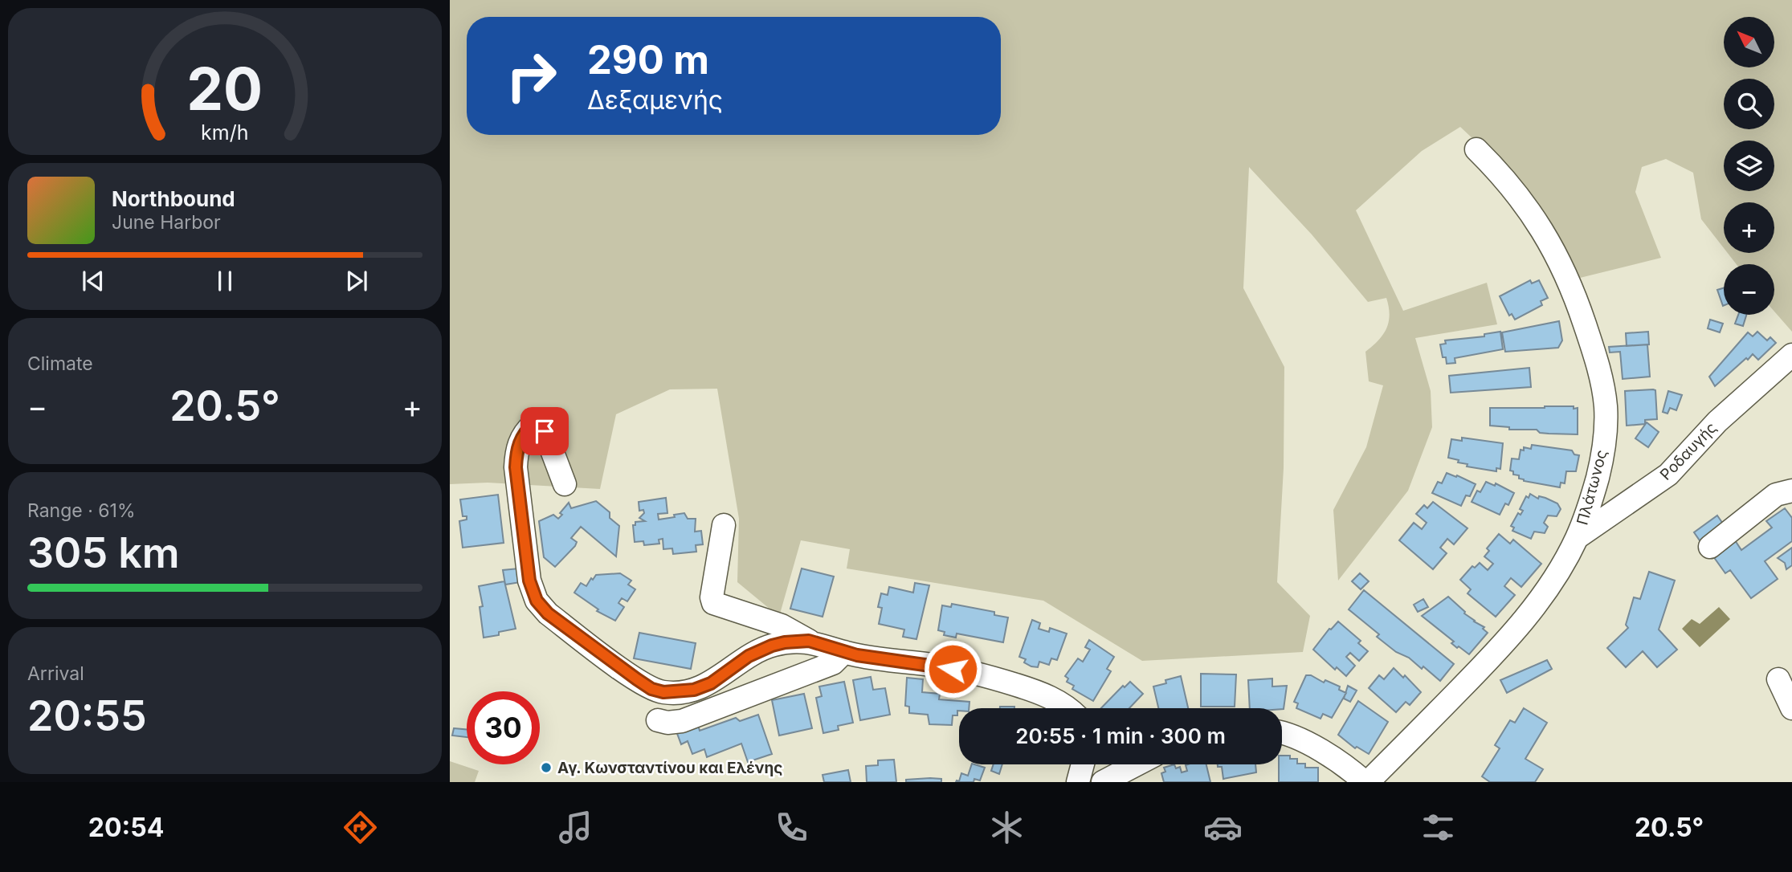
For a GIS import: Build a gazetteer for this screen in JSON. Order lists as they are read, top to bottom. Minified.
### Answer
{"streets":{"street":["Ροδαυγής","Πλάτωνος"]},"crossings":[["Ροδαυγής","Πλάτωνος"]],"places":["Αγ. Κωνσταντίνου και Ελένης"],"north":"top left","page":{"map_buttons":["+","−"],"turn":["290 m","Δεξαμενής"],"song":["Northbound","June Harbor"],"tile":["Climate",["Range · 61%","305 km"],["Arrival","20:55"]],"heat":["−","20.5°","+"],"limit":"30","trip":"20:55 · 1 min · 300 m","tabs":["20:54","20.5°"],"gauge":["20","km/h"]}}
